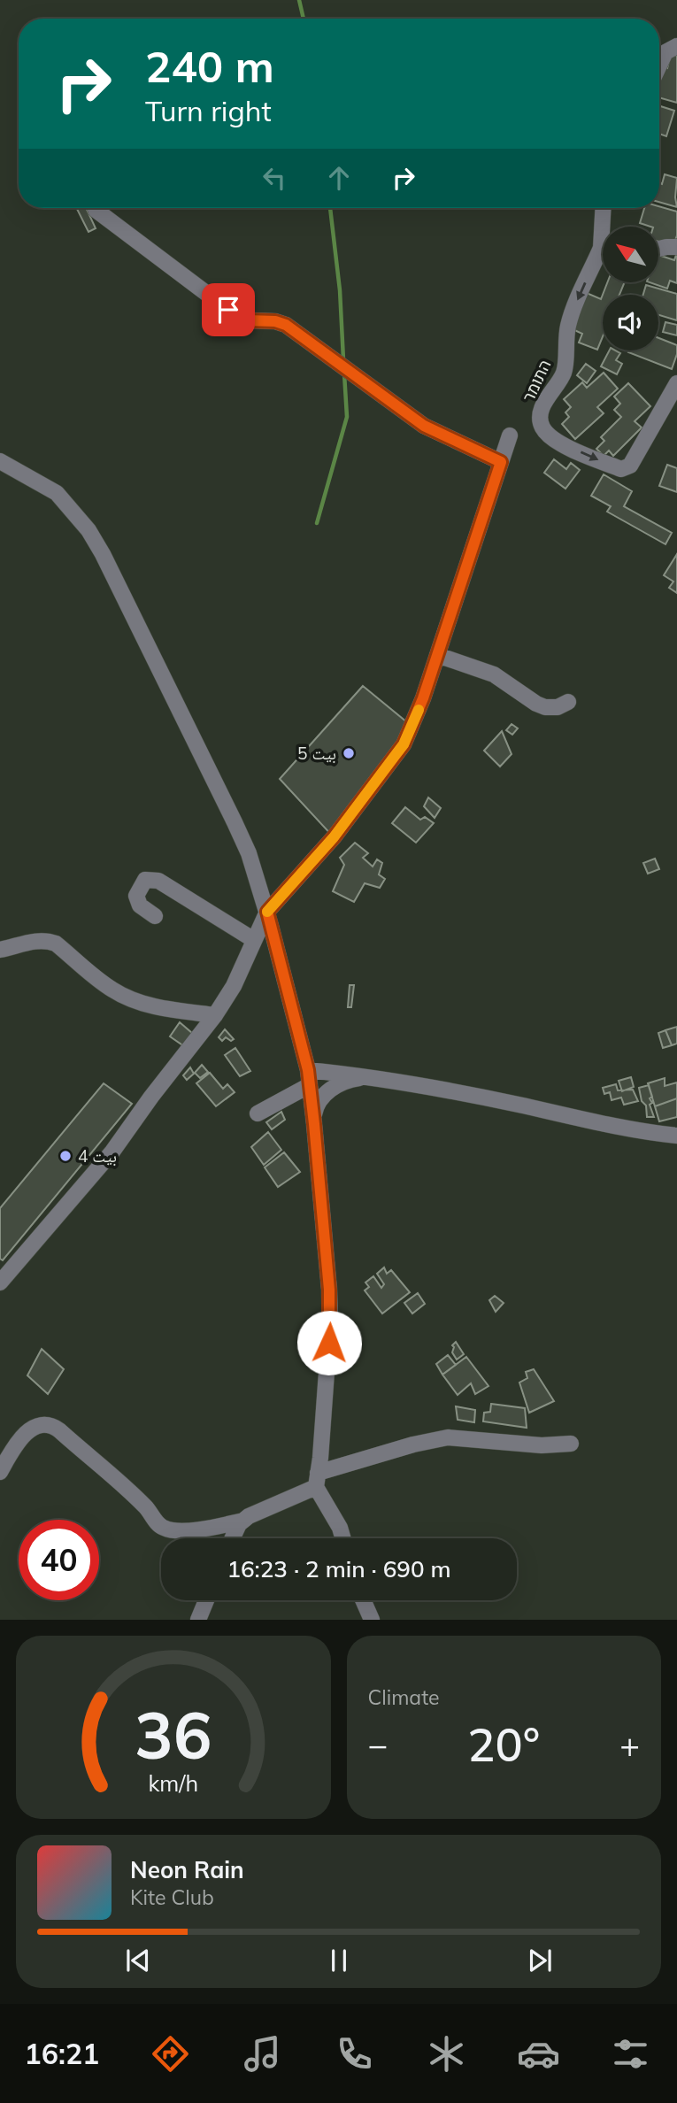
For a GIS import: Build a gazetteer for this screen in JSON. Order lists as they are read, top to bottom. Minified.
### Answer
{"streets":{"street":["התומר"]},"places":["بيت 5","بيت 4"],"north":"top left","page":{"turn":["240 m","Turn right"],"limit":"40","trip":"16:23 · 2 min · 690 m","tile":"Climate","heat":["−","20°","+"],"song":["Neon Rain","Kite Club"],"tabs":"16:21","gauge":["36","km/h"]}}
